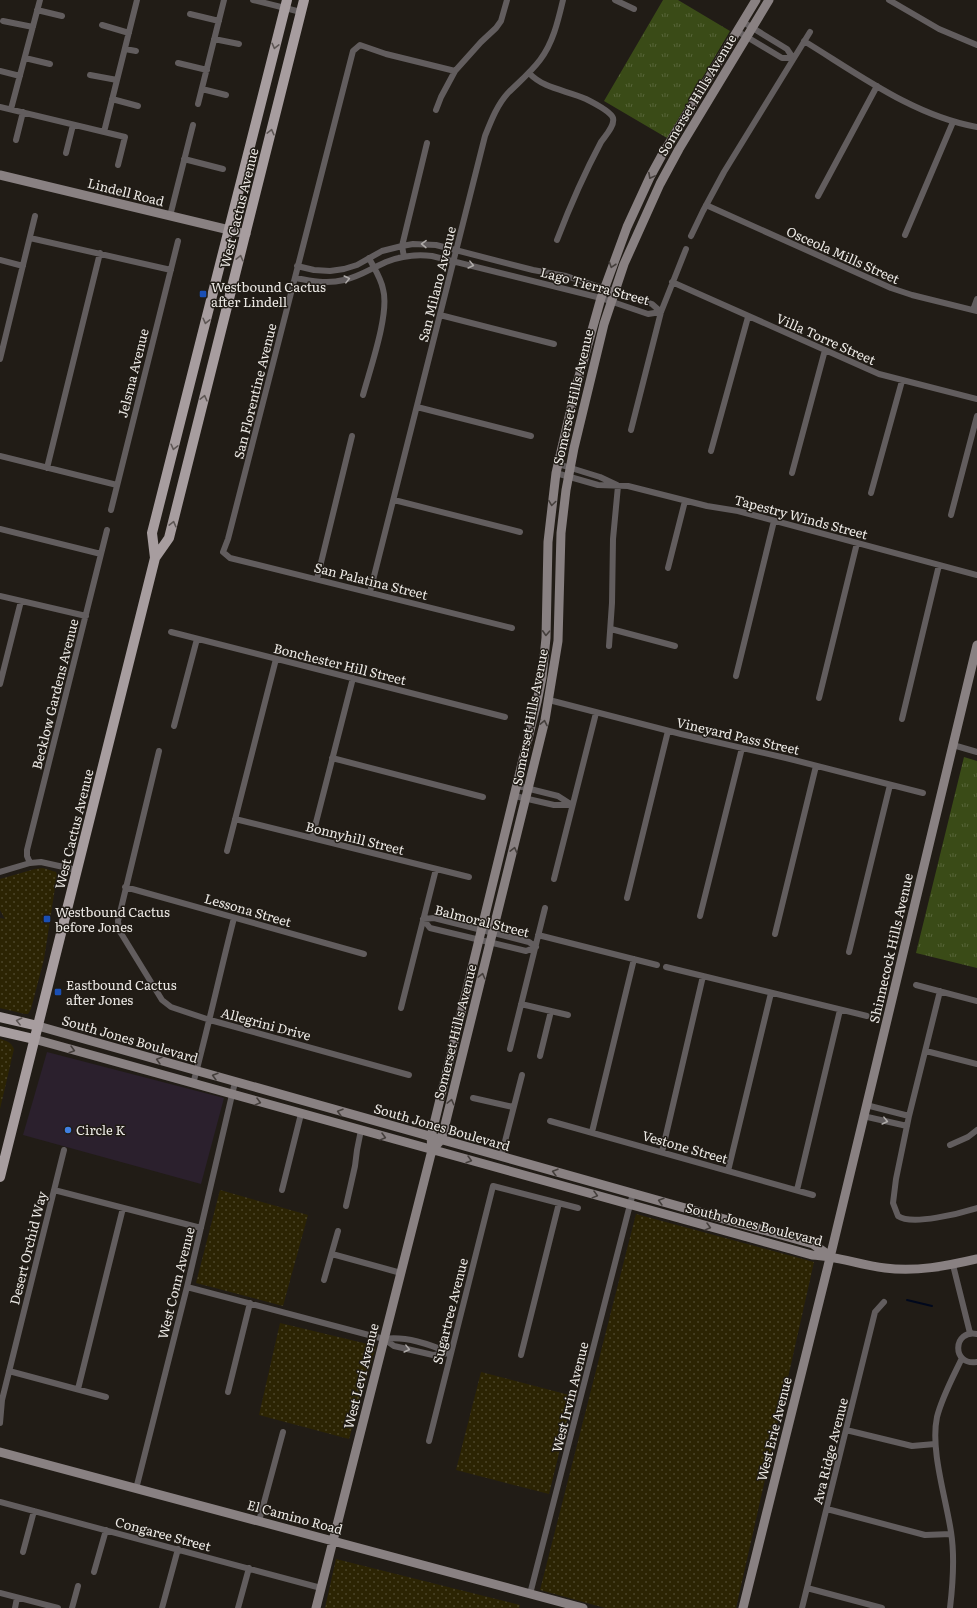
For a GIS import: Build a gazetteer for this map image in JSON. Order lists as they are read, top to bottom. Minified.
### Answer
{"streets":{"main road":["West Cactus Avenue","South Jones Boulevard"],"street":["Somerset Hills Avenue","Lindell Road","Osceola Mills Street","San Milano Avenue","Lago Tierra Street","Villa Torre Street","Jelsma Avenue","San Florentine Avenue","Tapestry Winds Street","San Palatina Street","Bonchester Hill Street","Becklow Gardens Avenue","Vineyard Pass Street","Bonnyhill Street","Lessona Street","Balmoral Street","Shinnecock Hills Avenue","Allegrini Drive","Vestone Street","Desert Orchid Way","West Conn Avenue","Sugartree Avenue","West Levi Avenue","West Irvin Avenue","West Erie Avenue","Ava Ridge Avenue","El Camino Road","Congaree Street"]},"crossings":[["Somerset Hills Avenue","Lago Tierra Street"],["Somerset Hills Avenue","Tapestry Winds Street"],["Somerset Hills Avenue","Vineyard Pass Street"],["Somerset Hills Avenue","Balmoral Street"],["Somerset Hills Avenue","South Jones Boulevard"],["Somerset Hills Avenue","West Levi Avenue"],["Lindell Road","West Cactus Avenue"],["West Cactus Avenue","South Jones Boulevard"],["San Milano Avenue","Lago Tierra Street"],["San Milano Avenue","San Palatina Street"],["Lago Tierra Street","San Florentine Avenue"],["San Florentine Avenue","San Palatina Street"],["Lessona Street","Allegrini Drive"],["Shinnecock Hills Avenue","South Jones Boulevard"],["Shinnecock Hills Avenue","West Erie Avenue"],["South Jones Boulevard","West Conn Avenue"],["South Jones Boulevard","West Levi Avenue"],["South Jones Boulevard","West Irvin Avenue"],["South Jones Boulevard","West Erie Avenue"],["West Conn Avenue","El Camino Road"],["West Levi Avenue","El Camino Road"],["West Levi Avenue","Congaree Street"],["West Irvin Avenue","El Camino Road"]],"places":{"transit":["Westbound Cactus after Lindell","Westbound Cactus before Jones","Eastbound Cactus after Jones"],"other":["Circle K"]}}
